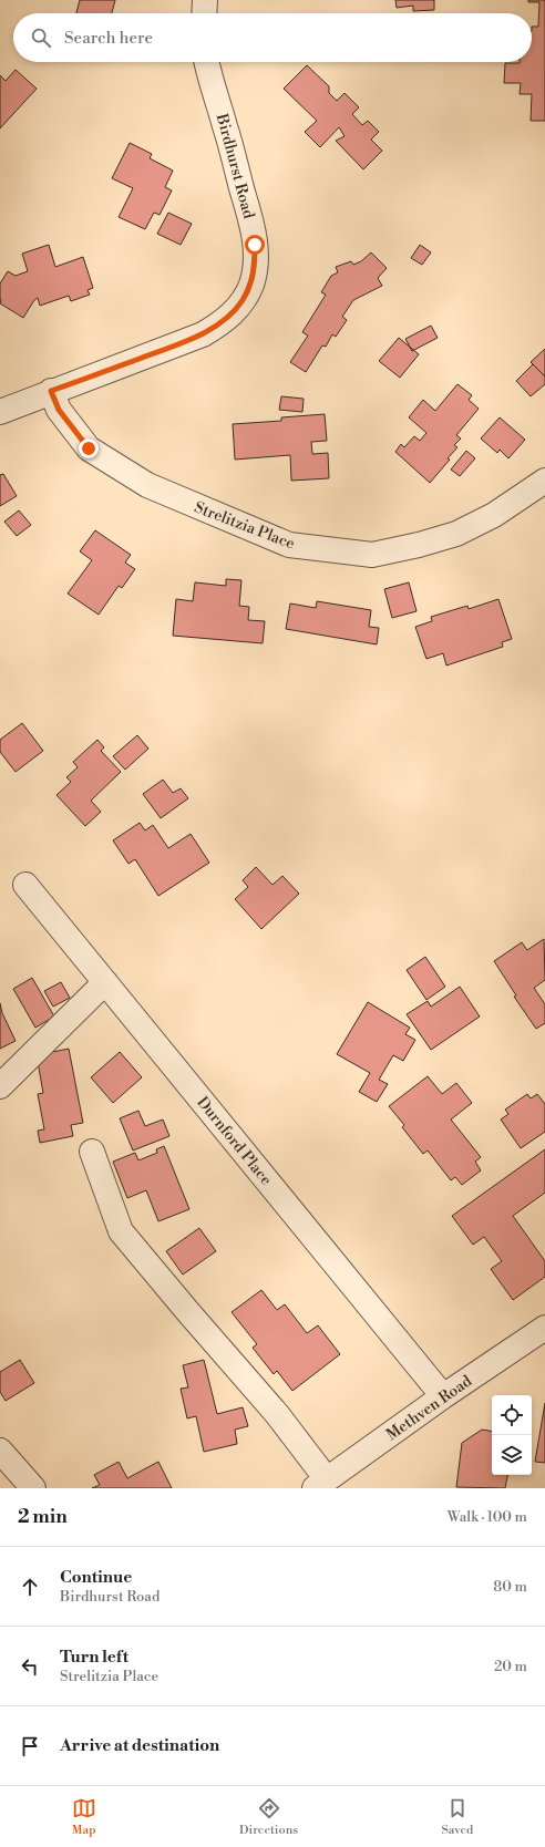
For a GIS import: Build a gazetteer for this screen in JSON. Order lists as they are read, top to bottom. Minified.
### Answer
{"streets":{"street":["Birdhurst Road","Strelitzia Place","Durnford Place","Methven Road"]},"crossings":[["Birdhurst Road","Strelitzia Place"],["Durnford Place","Methven Road"]],"page":{"search":"Search here","heading":["2 min","Walk · 100 m"],"list":[["Continue","Birdhurst Road","80 m"],["Turn left","Strelitzia Place","20 m"],"Arrive at destination"],"nav":["Map","Directions","Saved"]}}
